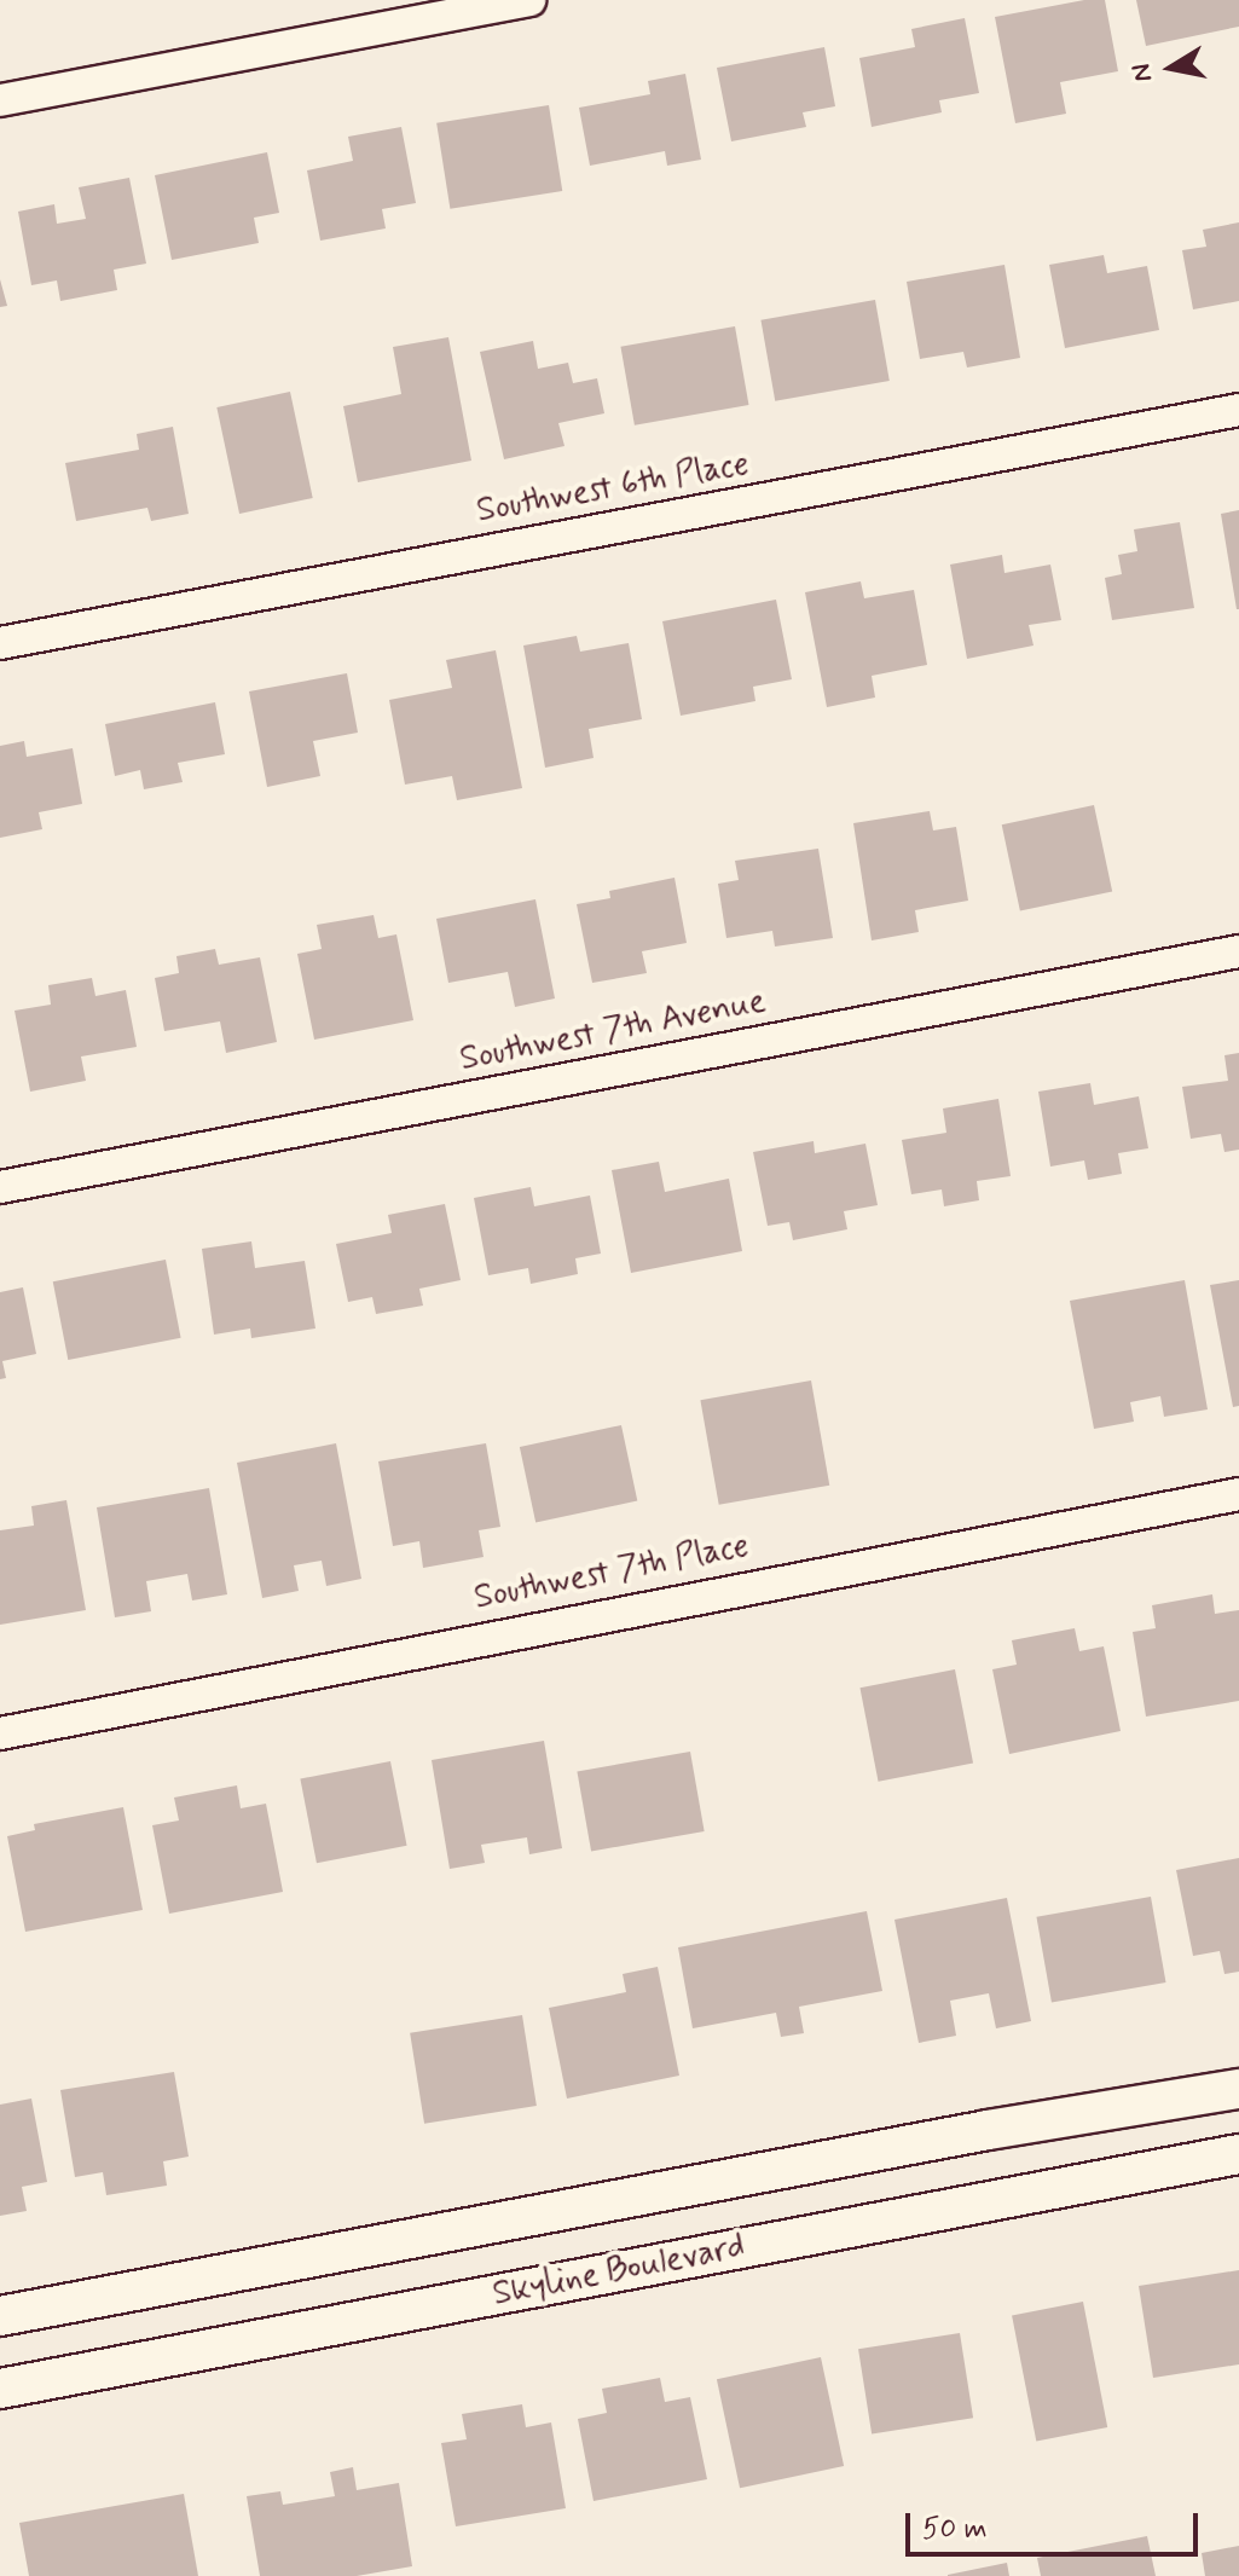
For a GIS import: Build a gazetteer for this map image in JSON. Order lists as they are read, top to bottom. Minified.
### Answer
{"streets":{"street":["Southwest 6th Place","Southwest 7th Avenue","Southwest 7th Place","Skyline Boulevard"]},"scale_bar":"50 m","north":"left"}
